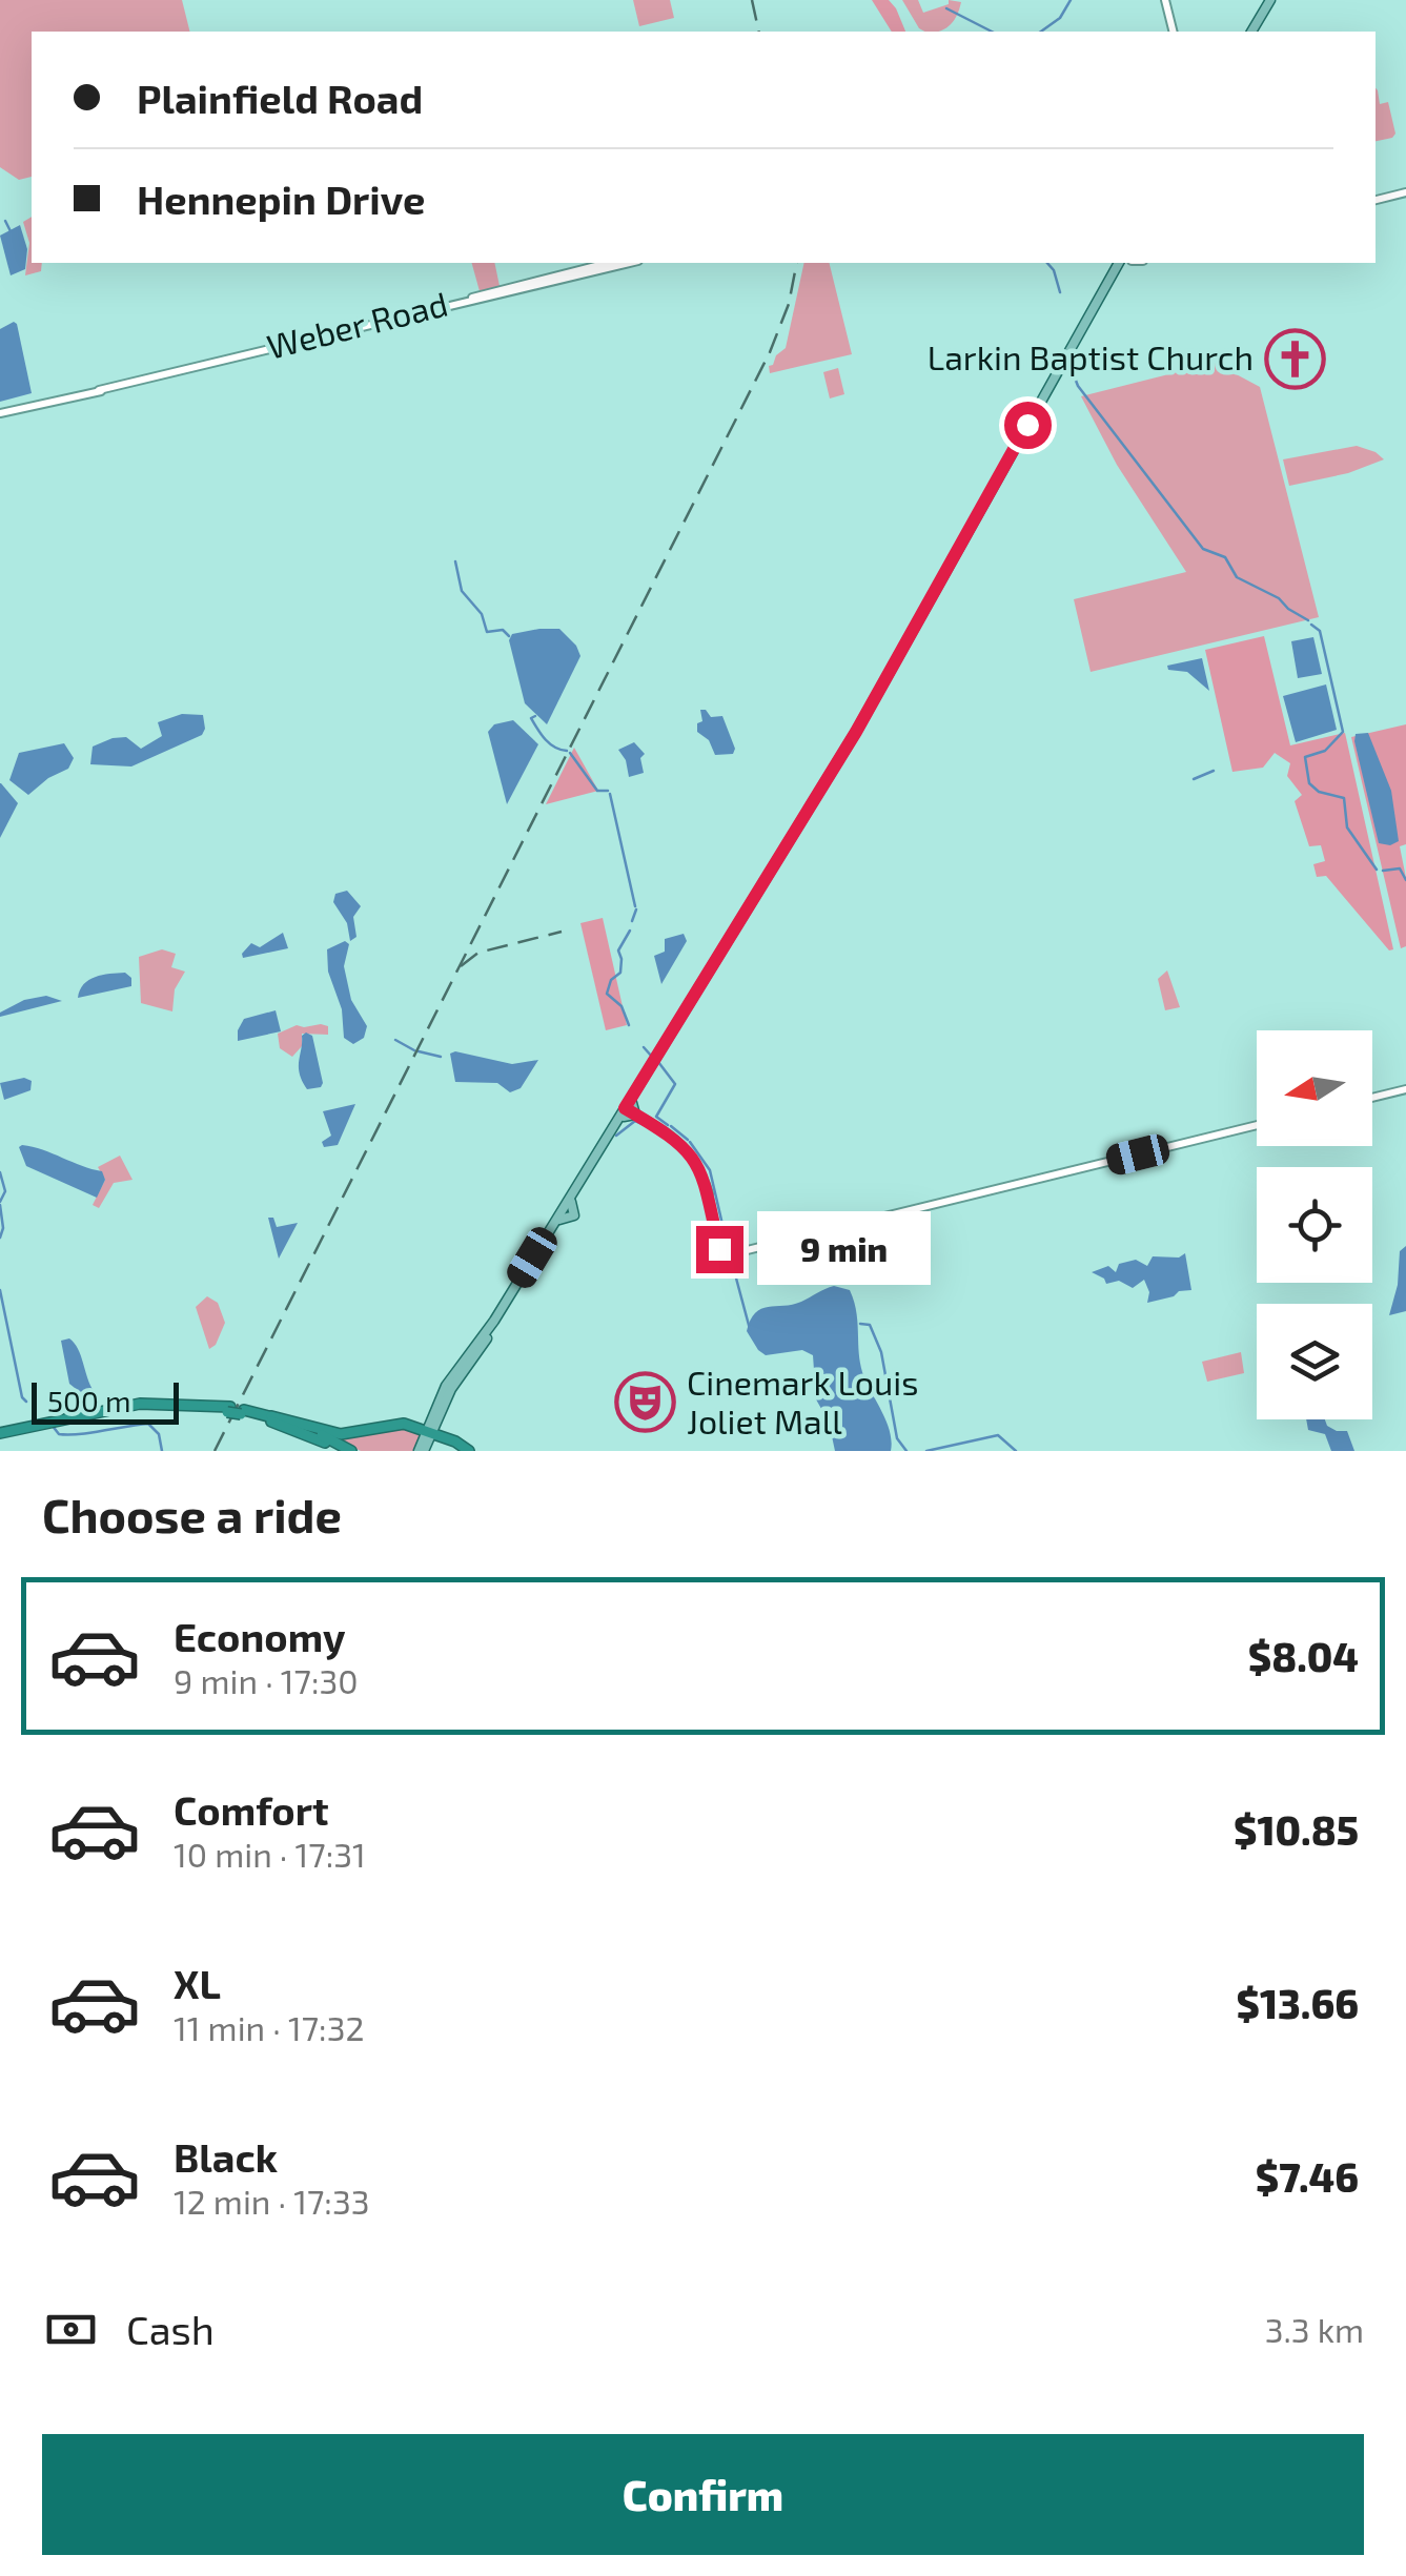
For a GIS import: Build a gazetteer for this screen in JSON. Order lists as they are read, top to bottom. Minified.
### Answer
{"streets":{"main road":["Weber Road"]},"places":{"church":["Larkin Baptist Church"],"theatre":["Cinemark Louis Joliet Mall"]},"scale_bar":"500 m","north":"left","page":{"banner":["Plainfield Road","Hennepin Drive"],"bubble":"9 min","scale":"500 m","heading":"Choose a ride","list":[{"name":"Economy","note":"9 min · 17:30","value":"$8.04"},{"name":"Comfort","note":"10 min · 17:31","value":"$10.85"},{"name":"XL","note":"11 min · 17:32","value":"$13.66"},{"name":"Black","note":"12 min · 17:33","value":"$7.46"}],"pay":["Cash","3.3 km"],"buttons":"Confirm"}}
